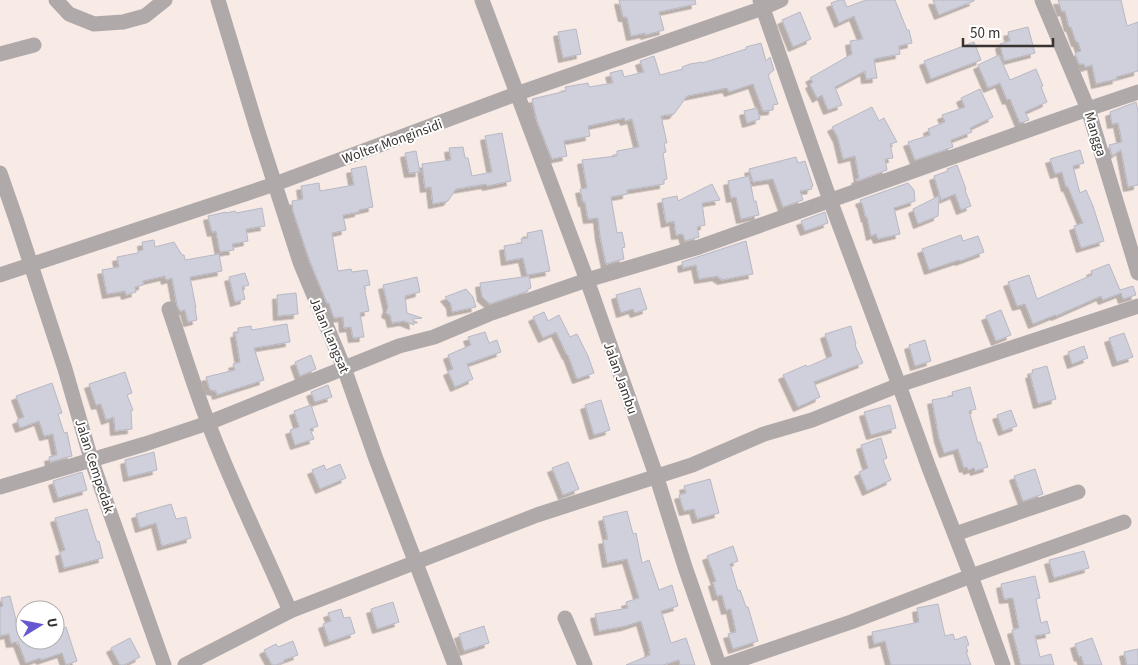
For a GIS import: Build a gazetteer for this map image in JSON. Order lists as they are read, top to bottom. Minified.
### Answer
{"streets":{"street":["Mangga","Wolter Monginsidi","Jalan Langsat","Jalan Jambu","Jalan Cempedak"]},"crossings":[["Wolter Monginsidi","Jalan Langsat"],["Wolter Monginsidi","Jalan Jambu"],["Wolter Monginsidi","Jalan Cempedak"]],"scale_bar":"50 m","north":"right"}
